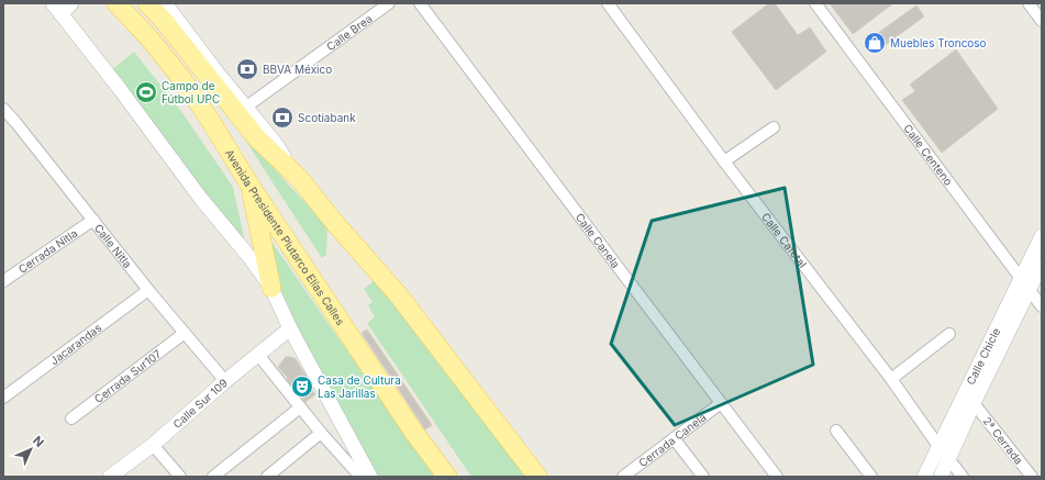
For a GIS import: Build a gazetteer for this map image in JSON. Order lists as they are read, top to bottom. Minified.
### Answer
{"streets":{"main road":["Avenida Presidente Plutarco Elías Calles"],"street":["Calle Brea","Calle Centeno","Calle Canela","Calle Cafetal","Calle Nitla","Cerrada Nitla","Jacarandas","Calle Chicle","Cerrada Sur107","Calle Sur 109","Cerrada Canela","2ª Cerrada"]},"crossings":[["Calle Centeno","Calle Chicle"],["Calle Canela","Cerrada Canela"],["Calle Cafetal","Calle Chicle"],["Calle Nitla","Cerrada Nitla"],["Calle Nitla","Jacarandas"],["Calle Nitla","Cerrada Sur107"],["Calle Nitla","Calle Sur 109"],["Calle Chicle","2ª Cerrada"]],"places":{"shop":["Muebles Troncoso"],"bank":["BBVA México","Scotiabank"],"sports":["Campo de Fútbol UPC"],"theatre":["Casa de Cultura Las Jarillas"]},"north":"top right"}
